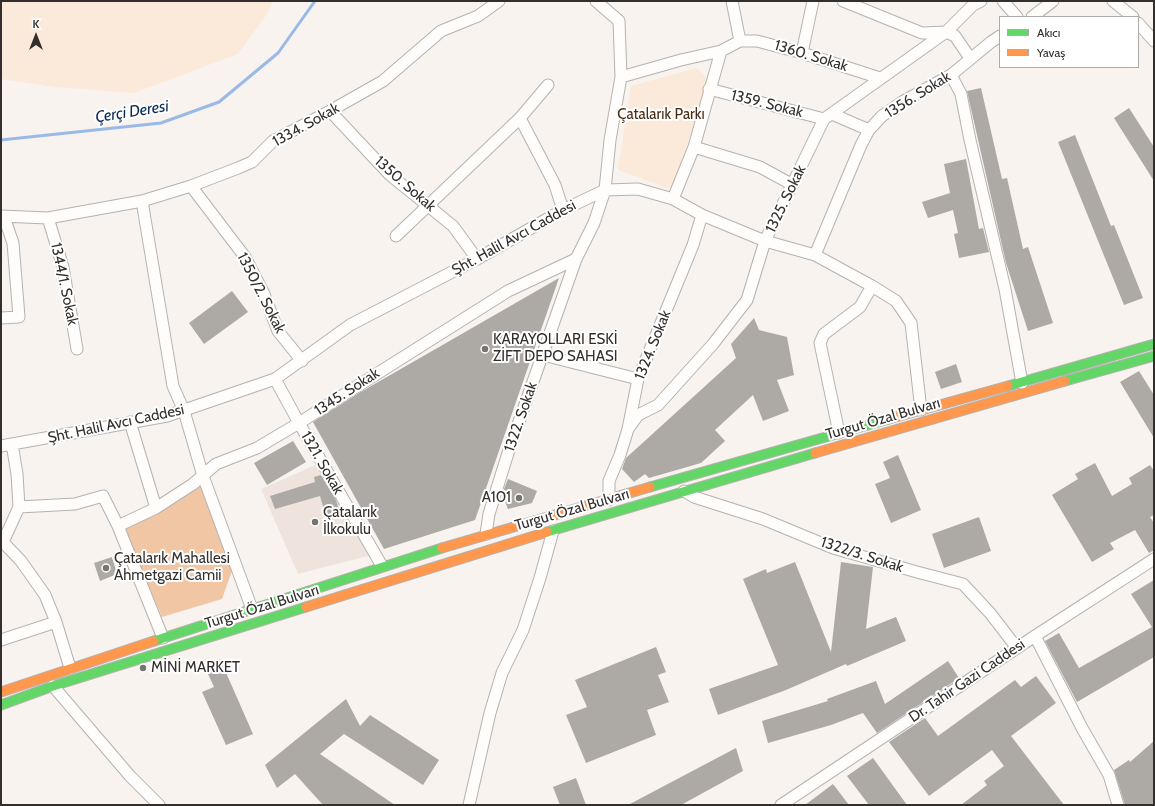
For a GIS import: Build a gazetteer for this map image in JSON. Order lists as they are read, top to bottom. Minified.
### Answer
{"streets":{"main road":["Turgut Özal Bulvarı"],"street":["1360. Sokak","1356. Sokak","1359. Sokak","1334. Sokak","1350. Sokak","1325. Sokak","Şht. Halil Avcı Caddesi","1344/1. Sokak","1350/2. Sokak","1324. Sokak","1345. Sokak","1322. Sokak","1321. Sokak","1322/3. Sokak","Dr. Tahir Gazi Caddesi"]},"crossings":[["1360. Sokak","1325. Sokak"],["1356. Sokak","1359. Sokak"],["1356. Sokak","Şht. Halil Avcı Caddesi"],["1359. Sokak","1325. Sokak"],["1334. Sokak","1350. Sokak"],["1334. Sokak","1344/1. Sokak"],["1334. Sokak","1350/2. Sokak"],["1350. Sokak","Şht. Halil Avcı Caddesi"],["1325. Sokak","Şht. Halil Avcı Caddesi"],["1325. Sokak","1324. Sokak"],["Şht. Halil Avcı Caddesi","1350/2. Sokak"],["Şht. Halil Avcı Caddesi","1324. Sokak"],["Şht. Halil Avcı Caddesi","1322. Sokak"],["Şht. Halil Avcı Caddesi","Turgut Özal Bulvarı"],["Şht. Halil Avcı Caddesi","1321. Sokak"],["1324. Sokak","Turgut Özal Bulvarı"],["1345. Sokak","1322. Sokak"],["1345. Sokak","1321. Sokak"],["1322. Sokak","Turgut Özal Bulvarı"],["Turgut Özal Bulvarı","1321. Sokak"],["Turgut Özal Bulvarı","1322/3. Sokak"],["1322/3. Sokak","Dr. Tahir Gazi Caddesi"]],"water":["Çerçi Deresi"],"parks":["Çatalarık Parkı"],"places":["KARAYOLLARI ESKİ ZİFT DEPO SAHASI","A101","Çatalarık İlkokulu","Çatalarık Mahallesi Ahmetgazi Camii","MİNİ MARKET"],"legend":["Akıcı","Yavaş"],"north":"top"}
